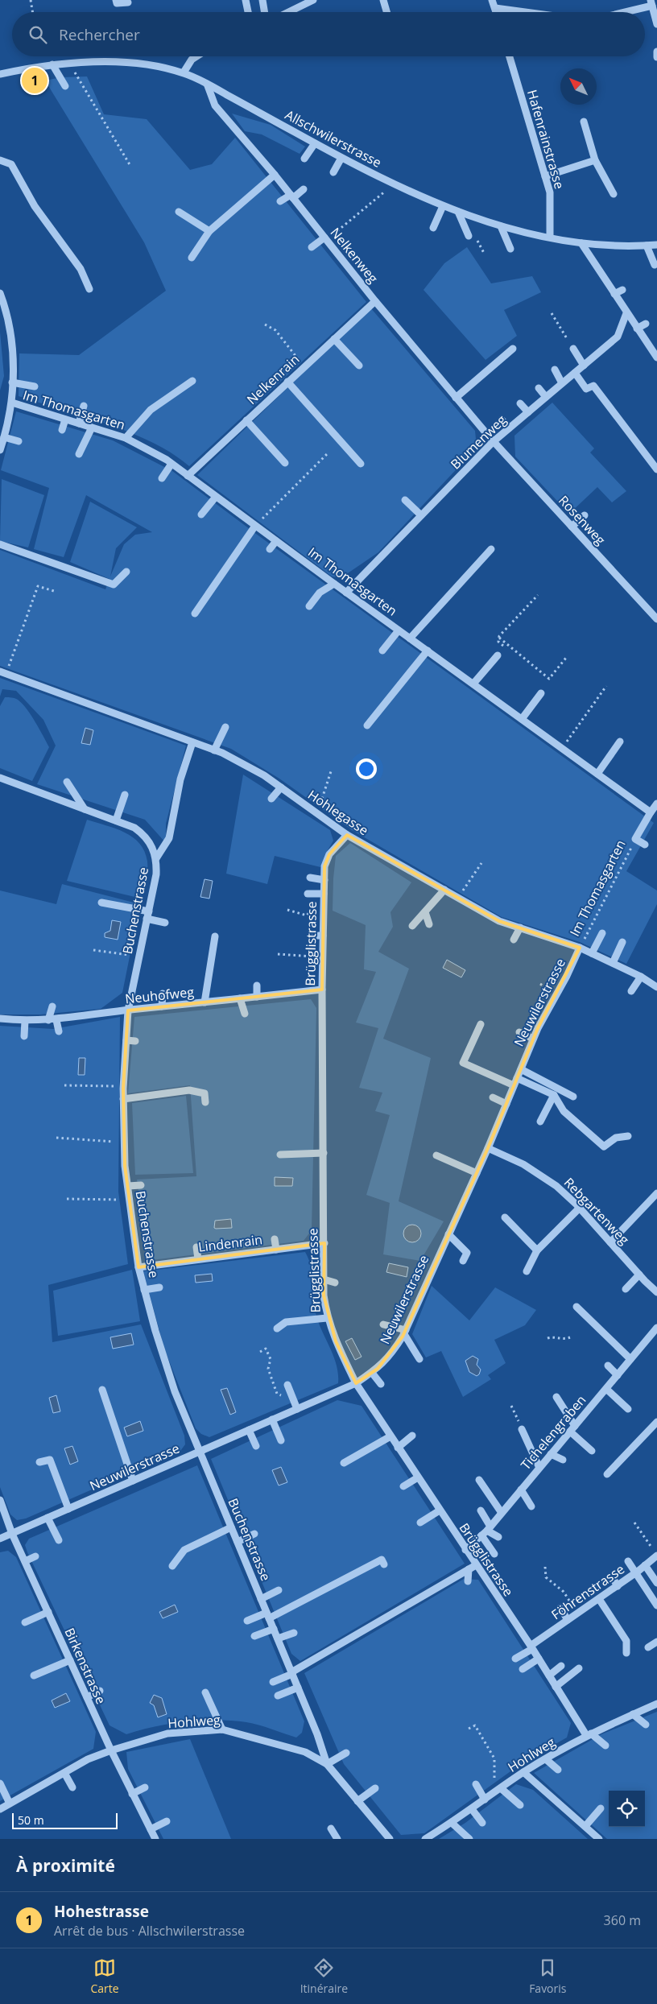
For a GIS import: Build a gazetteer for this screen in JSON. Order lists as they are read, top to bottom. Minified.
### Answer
{"streets":{"street":["Allschwilerstrasse","Hafenrainstrasse","Nelkenweg","Nelkenrain","Im Thomasgarten","Blumenweg","Rosenweg","Hohlegasse","Buchenstrasse","Brügglistrasse","Neuhofweg","Neuwilerstrasse","Rebgartenweg","Lindenrain","Tichelengraben","Föhrenstrasse","Birkenstrasse","Hohlweg"]},"crossings":[["Allschwilerstrasse","Hafenrainstrasse"],["Allschwilerstrasse","Nelkenweg"],["Nelkenweg","Nelkenrain"],["Nelkenweg","Blumenweg"],["Nelkenweg","Rosenweg"],["Nelkenrain","Im Thomasgarten"],["Im Thomasgarten","Blumenweg"],["Im Thomasgarten","Hohlegasse"],["Im Thomasgarten","Neuwilerstrasse"],["Blumenweg","Rosenweg"],["Hohlegasse","Brügglistrasse"],["Hohlegasse","Neuwilerstrasse"],["Buchenstrasse","Neuhofweg"],["Buchenstrasse","Neuwilerstrasse"],["Buchenstrasse","Lindenrain"],["Buchenstrasse","Hohlweg"],["Brügglistrasse","Neuhofweg"],["Brügglistrasse","Neuwilerstrasse"],["Brügglistrasse","Lindenrain"],["Brügglistrasse","Tichelengraben"],["Brügglistrasse","Föhrenstrasse"],["Brügglistrasse","Hohlweg"],["Neuwilerstrasse","Rebgartenweg"],["Neuwilerstrasse","Birkenstrasse"],["Birkenstrasse","Hohlweg"]],"scale_bar":"50 m","north":"top left","page":{"search":"Rechercher","pins":"1","scale":"50 m","heading":"À proximité","list":[{"mark":"1","name":"Hohestrasse","note":"Arrêt de bus · Allschwilerstrasse","value":"360 m"}],"nav":["Carte","Itinéraire","Favoris"]}}
